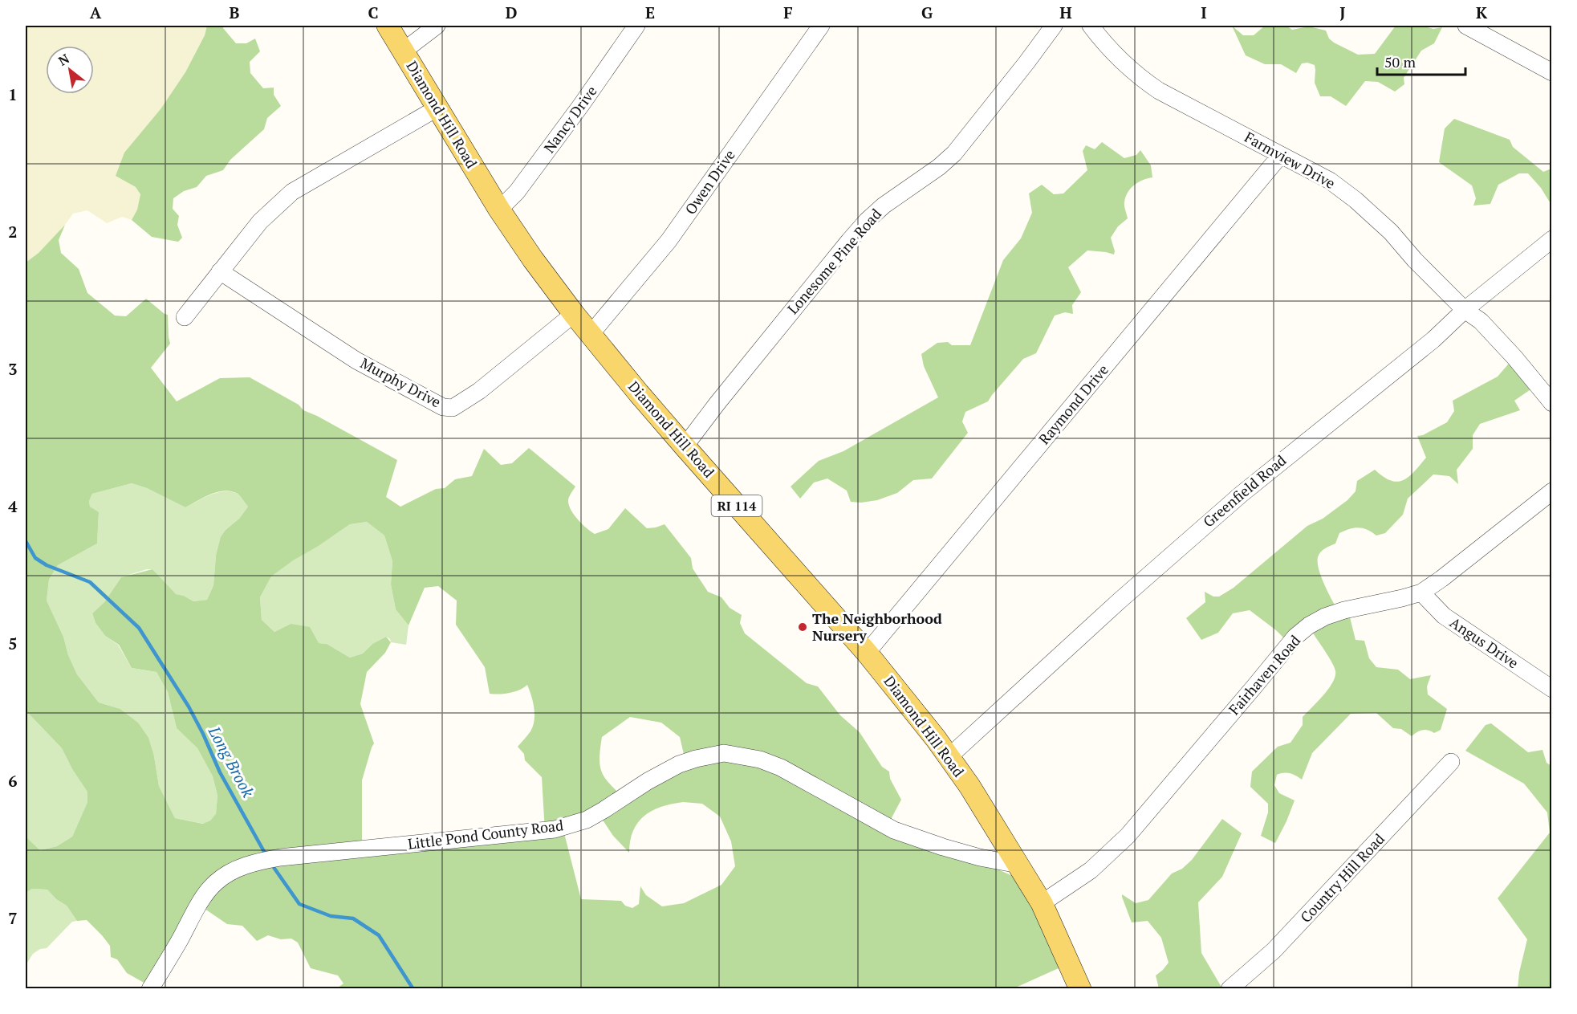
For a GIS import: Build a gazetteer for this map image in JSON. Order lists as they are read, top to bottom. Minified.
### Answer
{"streets":{"main road":["Diamond Hill Road","RI 114"],"street":["Nancy Drive","Farmview Drive","Owen Drive","Lonesome Pine Road","Murphy Drive","Raymond Drive","Greenfield Road","Angus Drive","Fairhaven Road","Little Pond County Road","Country Hill Road"]},"crossings":[["Diamond Hill Road","Nancy Drive"],["Diamond Hill Road","Owen Drive"],["Diamond Hill Road","Lonesome Pine Road"],["Diamond Hill Road","Murphy Drive"],["Diamond Hill Road","Raymond Drive"],["Diamond Hill Road","Greenfield Road"],["Diamond Hill Road","Fairhaven Road"],["Diamond Hill Road","Little Pond County Road"],["Farmview Drive","Raymond Drive"],["Farmview Drive","Greenfield Road"],["Angus Drive","Fairhaven Road"]],"water":["Long Brook"],"places":["The Neighborhood Nursery"],"scale_bar":"50 m","north":"top left","grid":{"columns":["A","B","C","D","E","F","G","H","I","J","K"],"rows":["1","2","3","4","5","6","7"]}}
